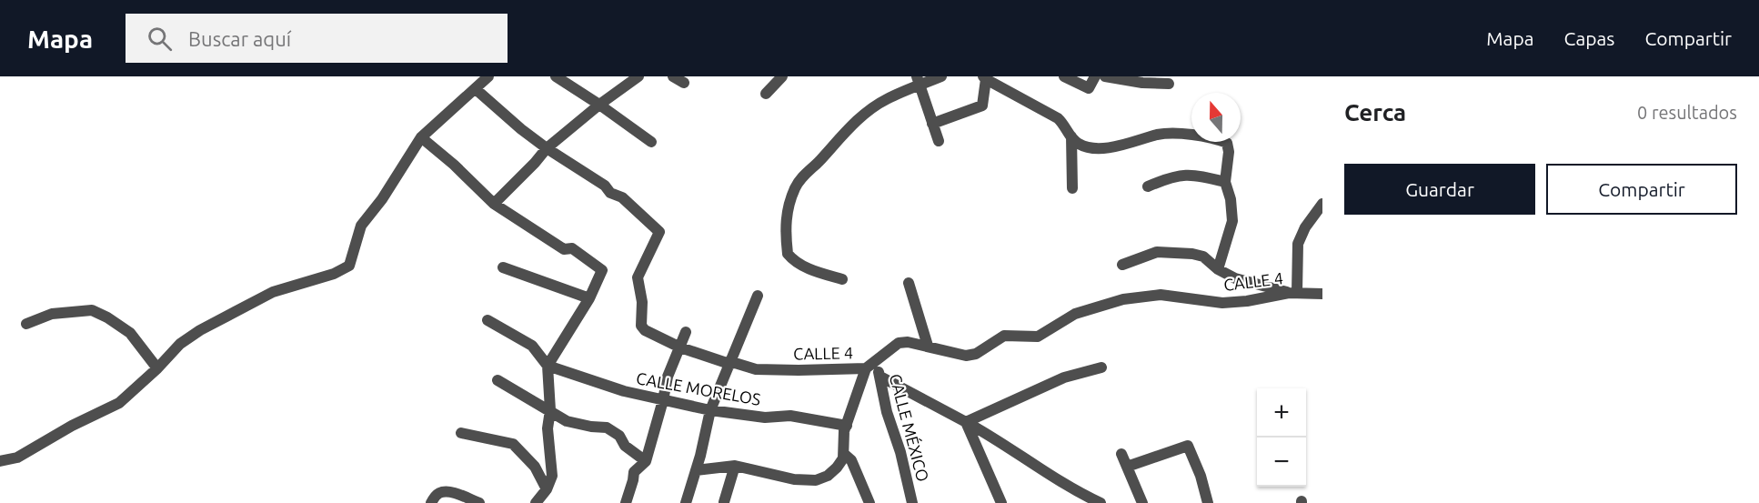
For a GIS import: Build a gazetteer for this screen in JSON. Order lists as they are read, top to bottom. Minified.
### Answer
{"streets":{"street":["CALLE 4","CALLE MORELOS","CALLE MÉXICO"]},"crossings":[["CALLE 4","CALLE MÉXICO"]],"north":"top","page":{"header":"Mapa","search":"Buscar aquí","nav":["Mapa","Capas","Compartir"],"heading":["Cerca","0 resultados"],"buttons":["Guardar","Compartir"],"map_buttons":["+","−"]}}
